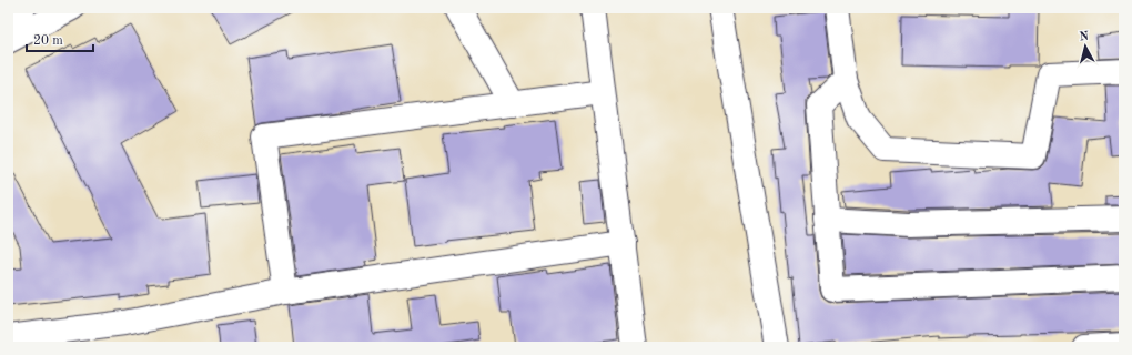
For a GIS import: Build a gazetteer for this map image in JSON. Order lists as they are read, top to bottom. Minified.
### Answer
{"scale_bar":"20 m","north":"top"}
